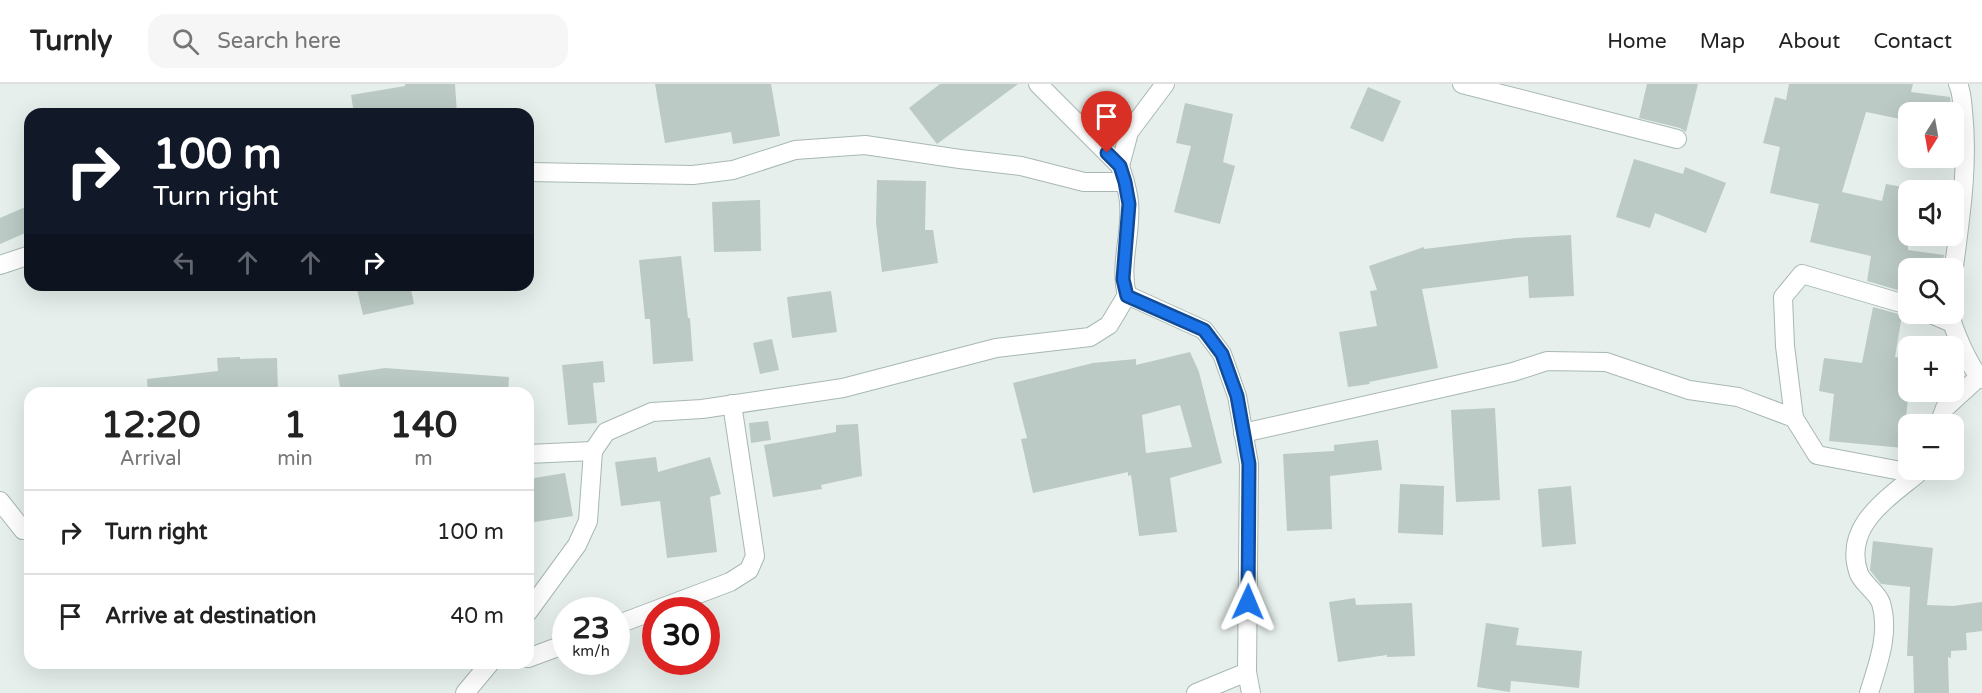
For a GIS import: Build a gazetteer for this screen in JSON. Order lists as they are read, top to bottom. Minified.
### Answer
{"north":"bottom","page":{"header":"Turnly","search":"Search here","nav":["Home","Map","About","Contact"],"map_buttons":["+","−"],"turn":["100 m","Turn right"],"eta":["12:20","Arrival","1","min","140","m"],"list":[{"name":"Turn right","value":"100 m"},{"name":"Arrive at destination","value":"40 m"}],"speed":"23 km/h","limit":"30"}}
